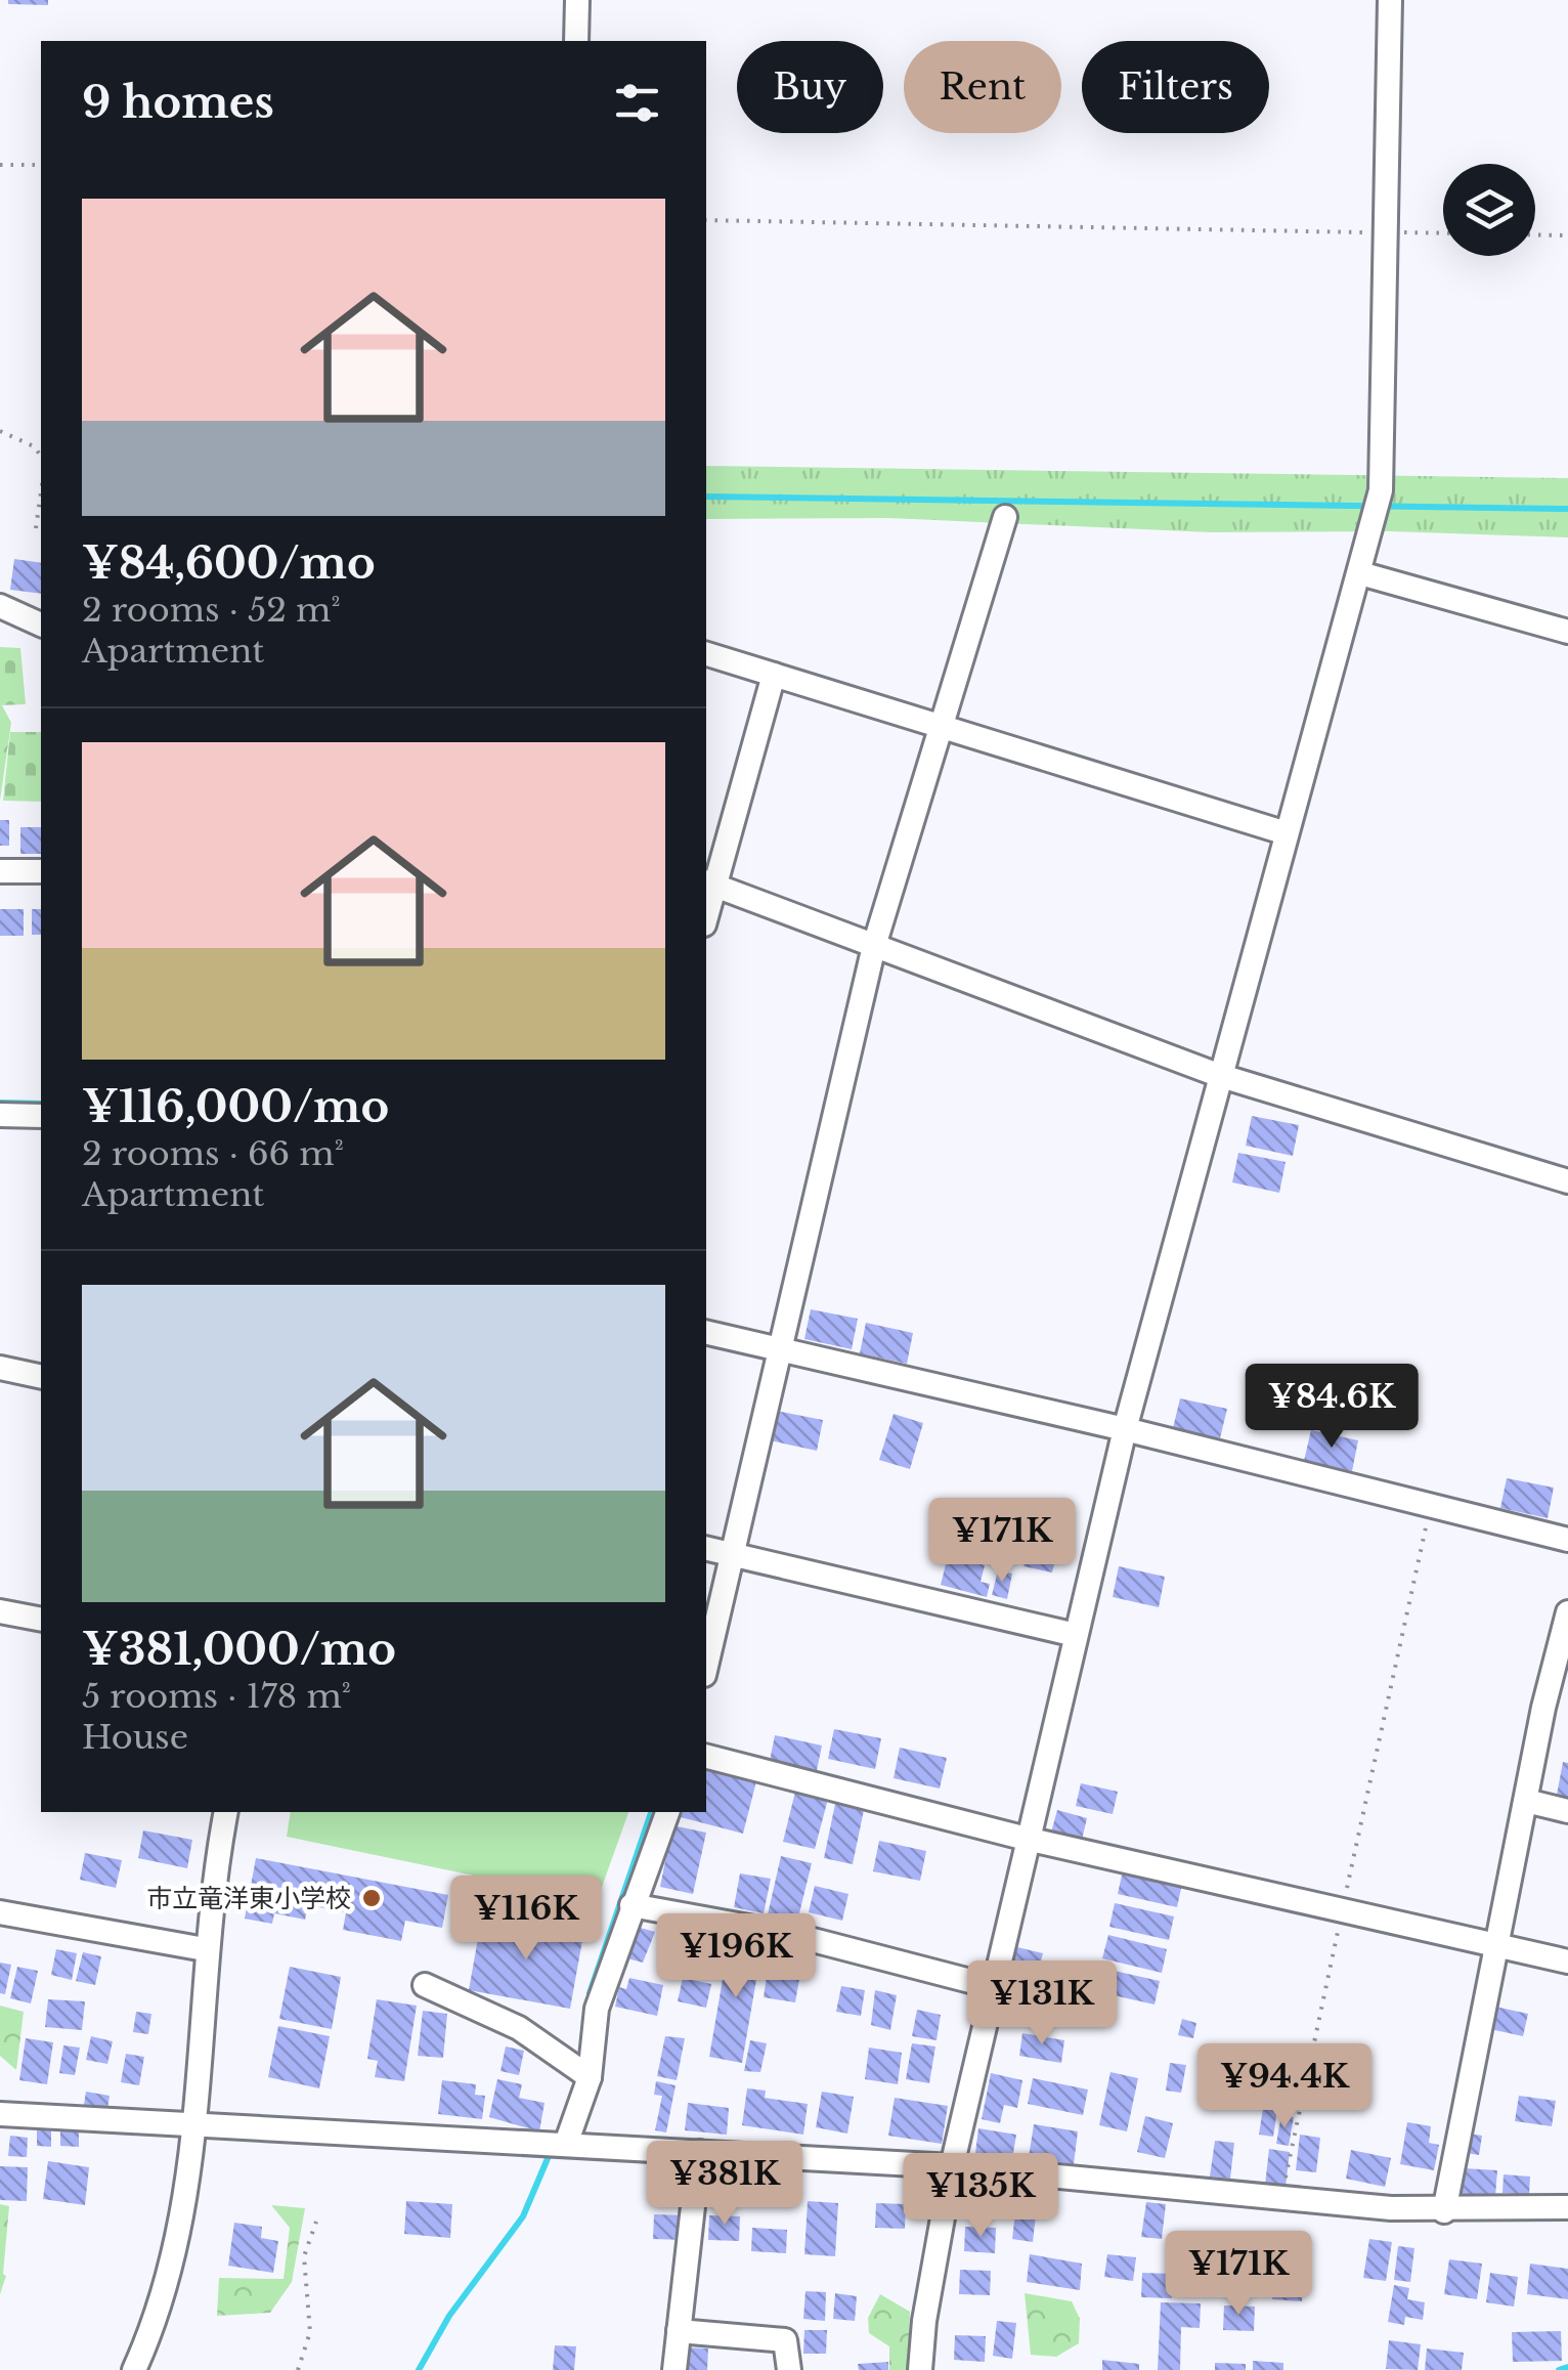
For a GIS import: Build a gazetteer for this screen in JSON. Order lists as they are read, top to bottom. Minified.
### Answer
{"places":["市立竜洋東小学校"],"page":{"chip":["Buy","Rent","Filters"],"heading":"9 homes","list":[{"name":"¥84,600/mo","note":"2 rooms · 52 m² · Apartment"},{"name":"¥116,000/mo","note":"2 rooms · 66 m² · Apartment"},{"name":"¥381,000/mo","note":"5 rooms · 178 m² · House"}],"price":["¥84.6K","¥171K","¥116K","¥196K","¥131K","¥94.4K","¥381K","¥135K","¥171K"]}}
